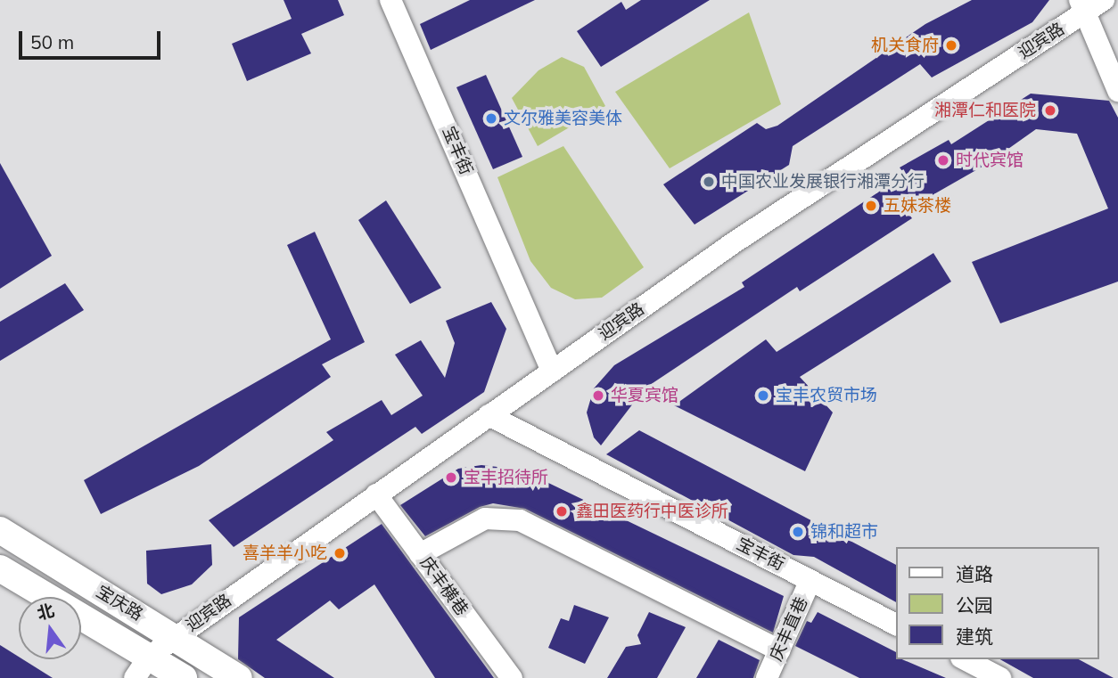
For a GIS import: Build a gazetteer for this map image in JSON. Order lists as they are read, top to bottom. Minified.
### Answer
{"streets":{"street":["迎宾路","宝丰街","庆丰横巷","宝庆路","庆丰直巷"]},"crossings":[["迎宾路","宝丰街"],["迎宾路","庆丰横巷"],["迎宾路","宝庆路"],["宝丰街","庆丰直巷"]],"places":["机关食府","湘潭仁和医院","文尔雅美容美体","时代宾馆","中国农业发展银行湘潭分行","五妹茶楼","华夏宾馆","宝丰农贸市场","宝丰招待所","鑫田医药行中医诊所","锦和超市","喜羊羊小吃"],"legend":["道路","公园","建筑"],"scale_bar":"50 m","north":"top"}
